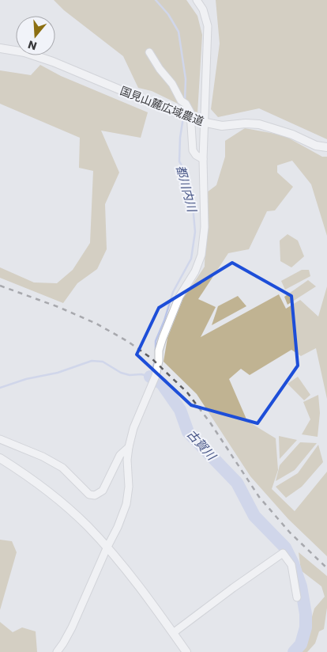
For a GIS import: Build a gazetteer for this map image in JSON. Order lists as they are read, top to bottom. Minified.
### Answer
{"streets":{"street":["国見山麓広域農道"]},"water":["都川内川","古賀川"],"north":"bottom"}
